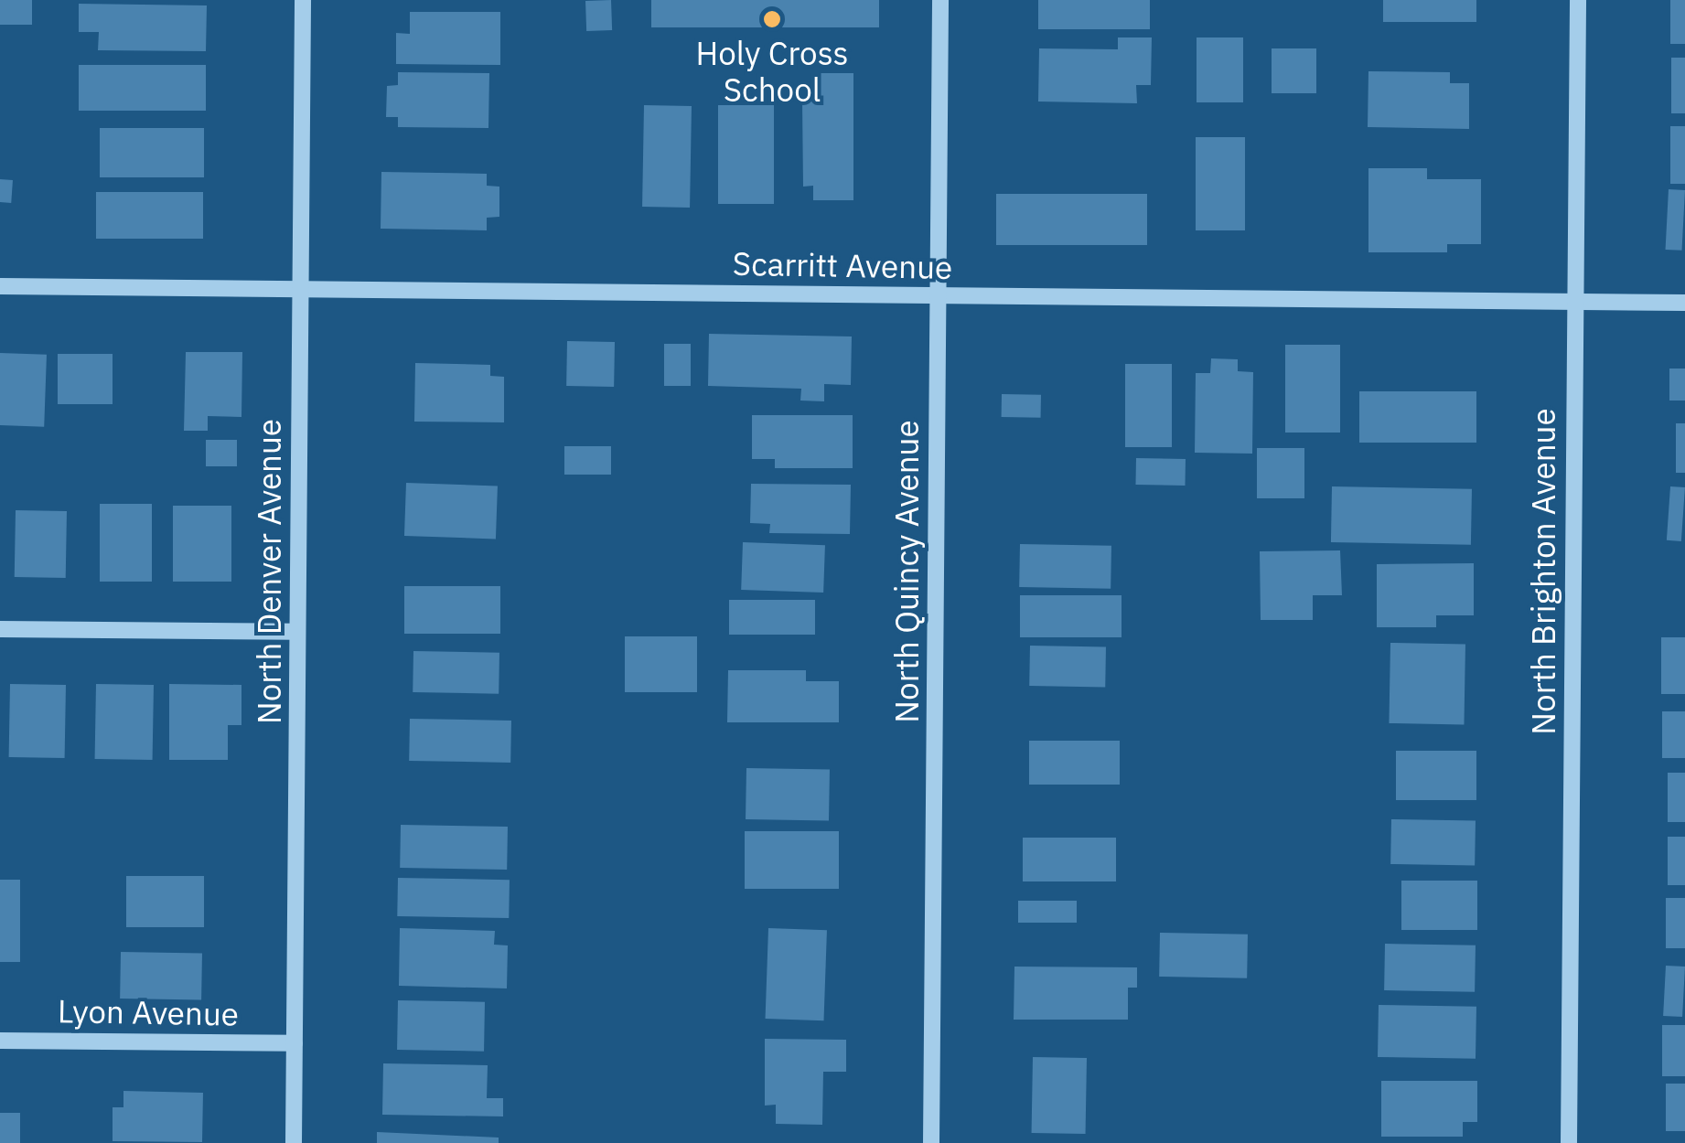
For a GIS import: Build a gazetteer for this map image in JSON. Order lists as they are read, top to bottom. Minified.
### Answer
{"streets":{"street":["Scarritt Avenue","North Denver Avenue","North Quincy Avenue","North Brighton Avenue","Lyon Avenue"]},"crossings":[["Scarritt Avenue","North Denver Avenue"],["Scarritt Avenue","North Quincy Avenue"],["Scarritt Avenue","North Brighton Avenue"],["North Denver Avenue","Lyon Avenue"]],"places":["Holy Cross School"]}
